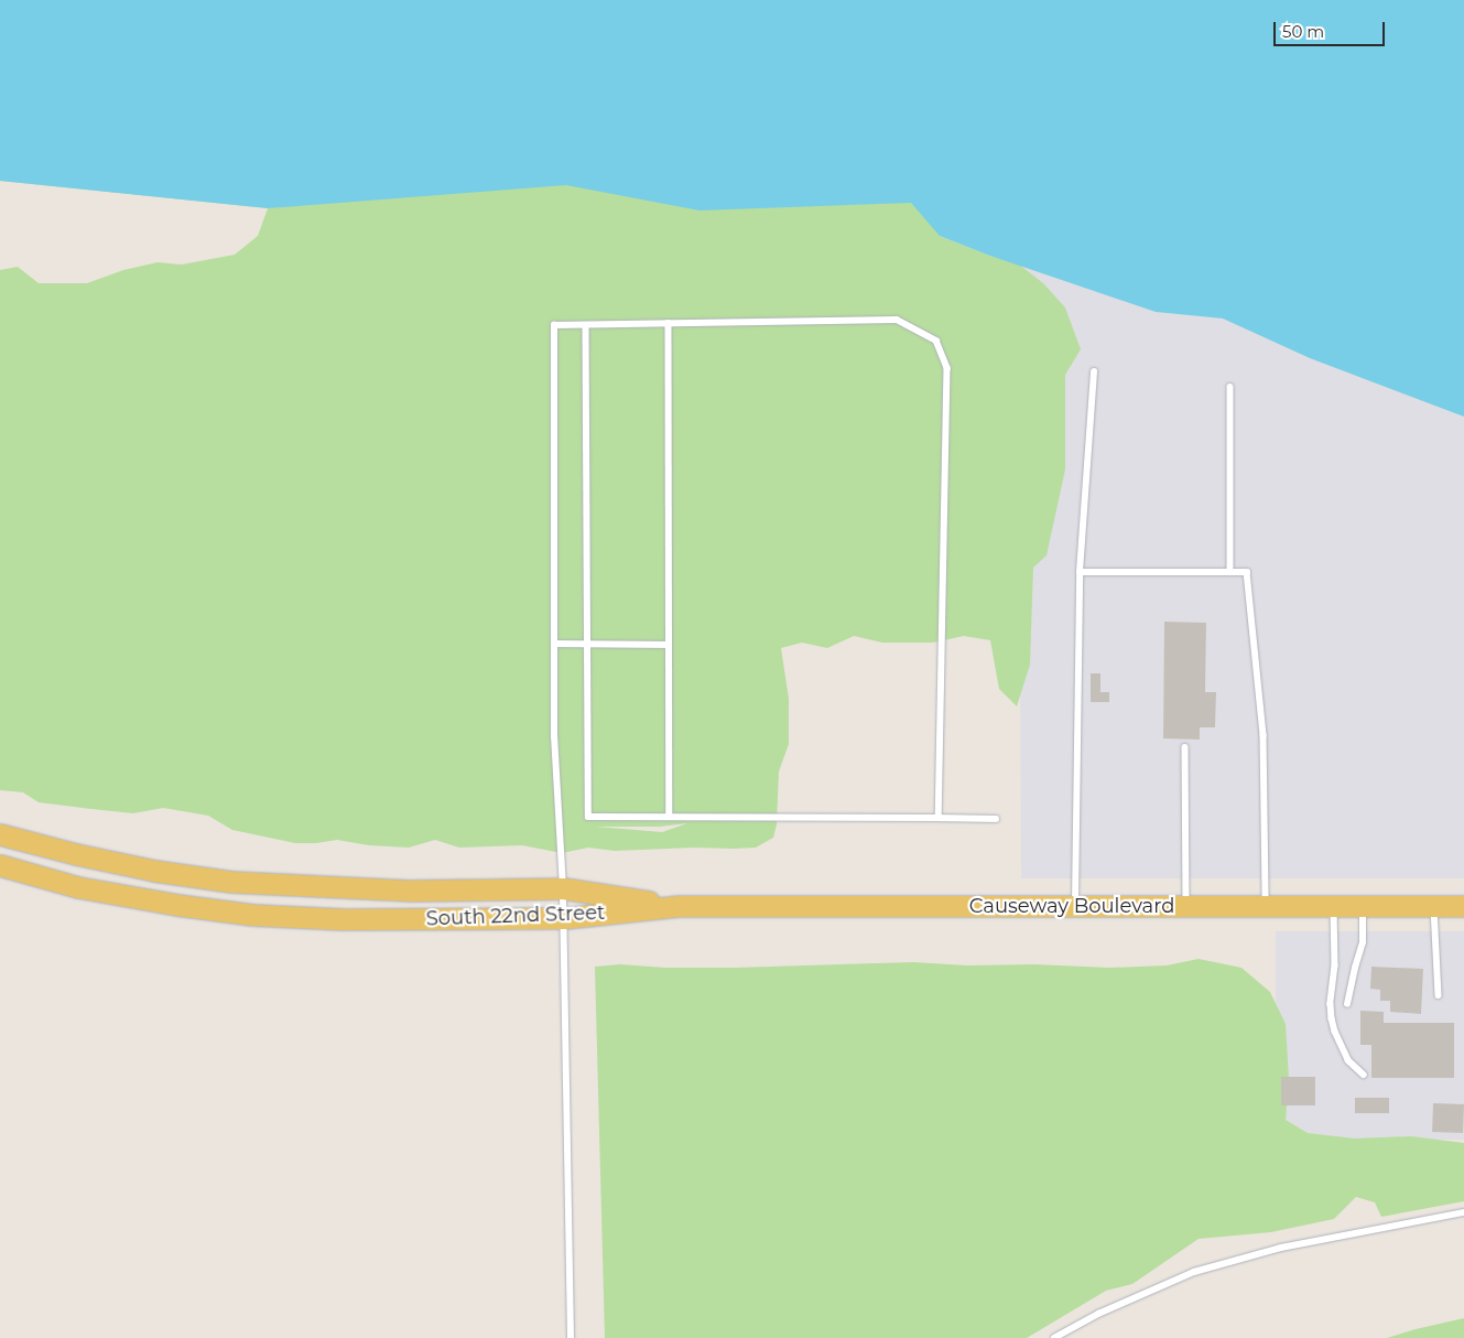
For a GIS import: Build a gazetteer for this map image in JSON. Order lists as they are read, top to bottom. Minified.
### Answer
{"streets":{"main road":["Causeway Boulevard","South 22nd Street"]},"crossings":[["Causeway Boulevard","South 22nd Street"]],"scale_bar":"50 m"}
